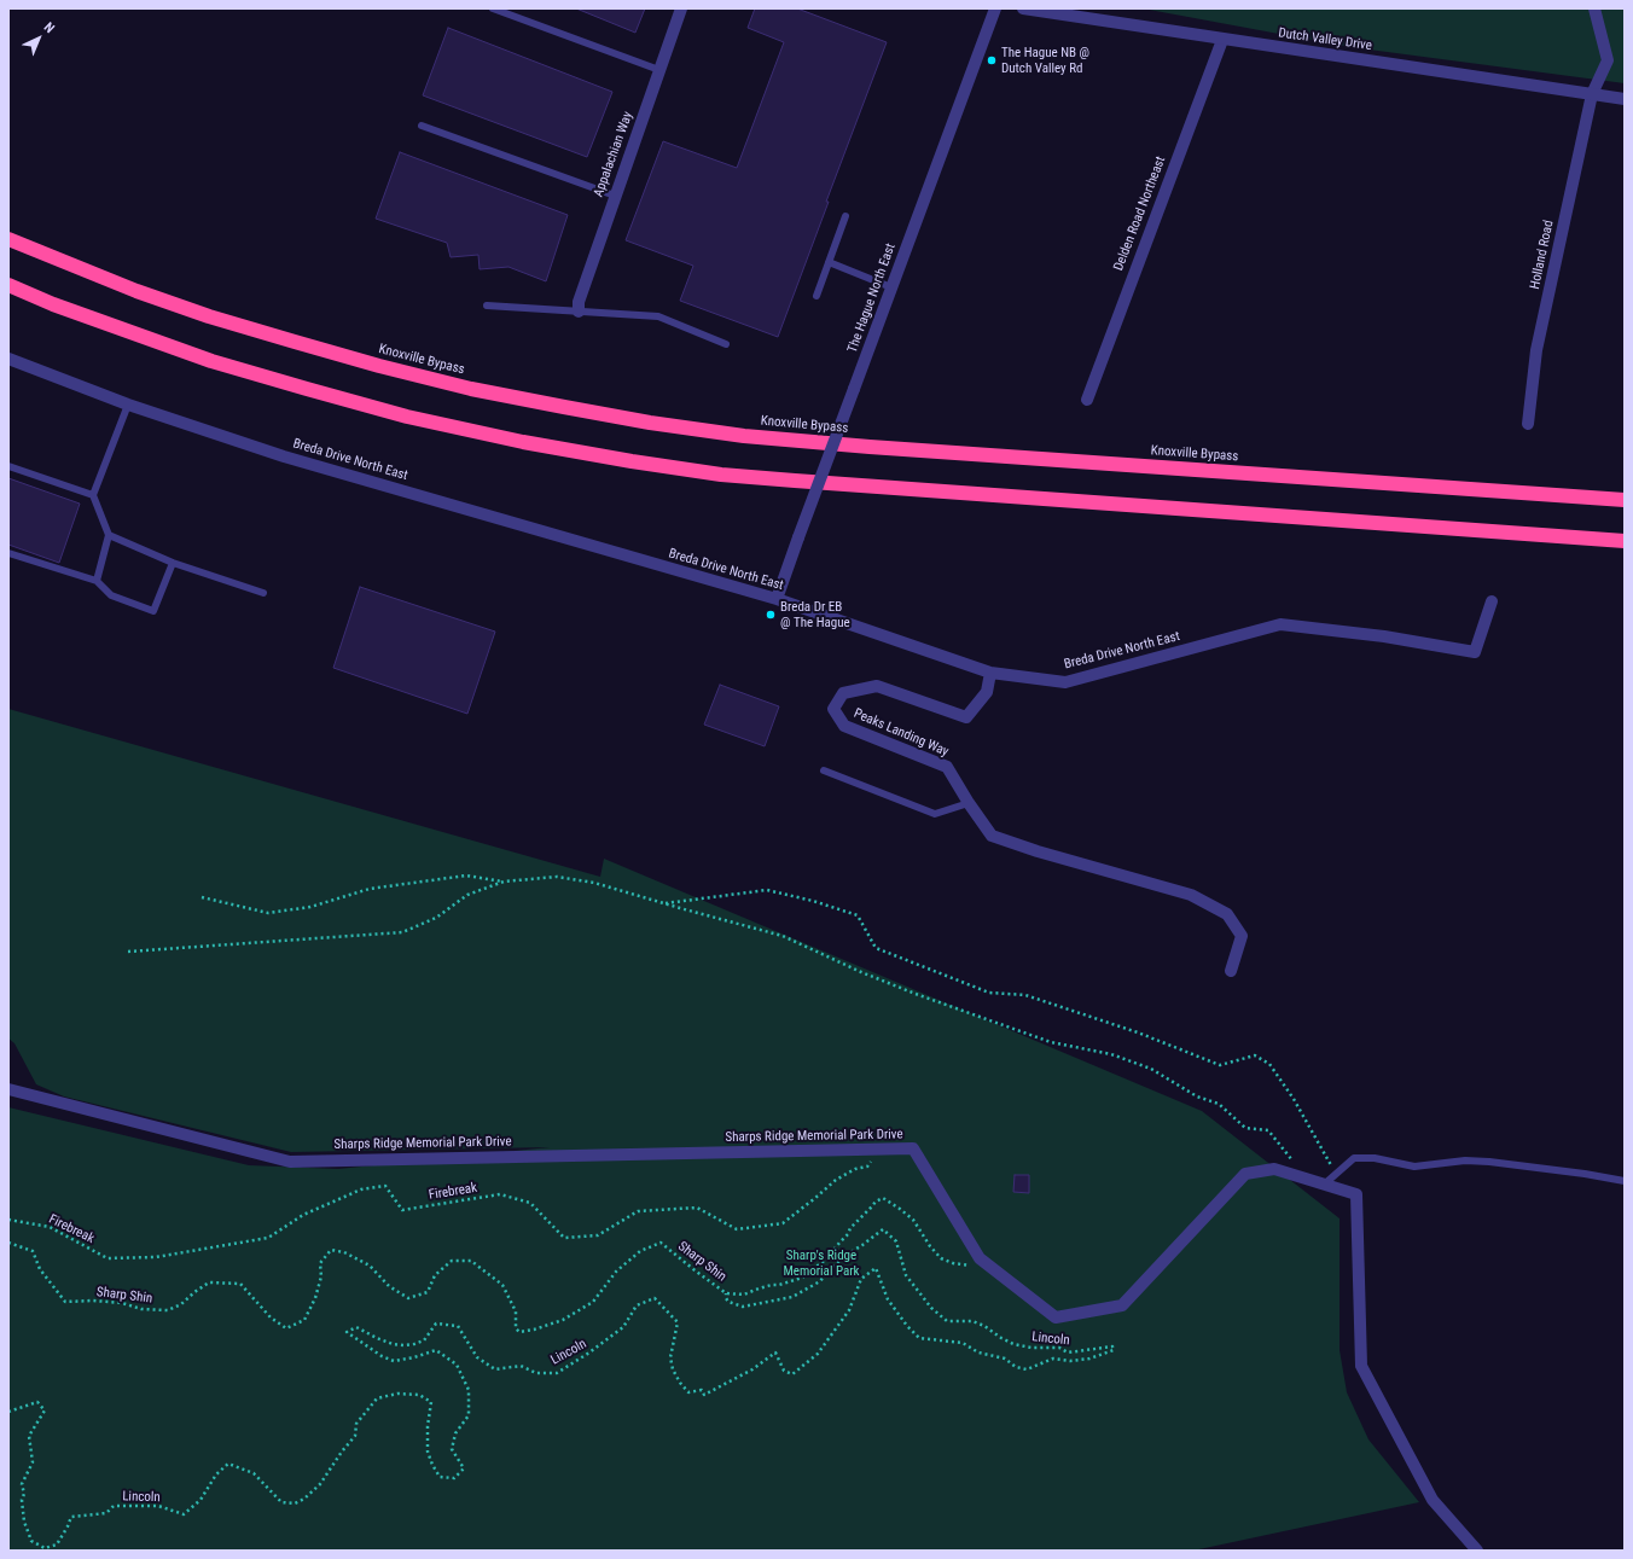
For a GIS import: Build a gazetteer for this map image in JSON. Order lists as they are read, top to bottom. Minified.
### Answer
{"streets":{"highway":["Knoxville Bypass"],"street":["Dutch Valley Drive","Appalachian Way","Delden Road Northeast","Holland Road","The Hague North East","Breda Drive North East","Peaks Landing Way","Sharps Ridge Memorial Park Drive"],"path":["Firebreak","Sharp Shin","Lincoln"]},"crossings":[["Dutch Valley Drive","Delden Road Northeast"],["Dutch Valley Drive","Holland Road"],["The Hague North East","Breda Drive North East"],["Breda Drive North East","Peaks Landing Way"],["Sharps Ridge Memorial Park Drive","Firebreak"],["Sharps Ridge Memorial Park Drive","Sharp Shin"],["Sharp Shin","Lincoln"]],"parks":["Sharp's Ridge Memorial Park"],"places":["The Hague NB @ Dutch Valley Rd","Breda Dr EB @ The Hague"],"north":"top right"}
